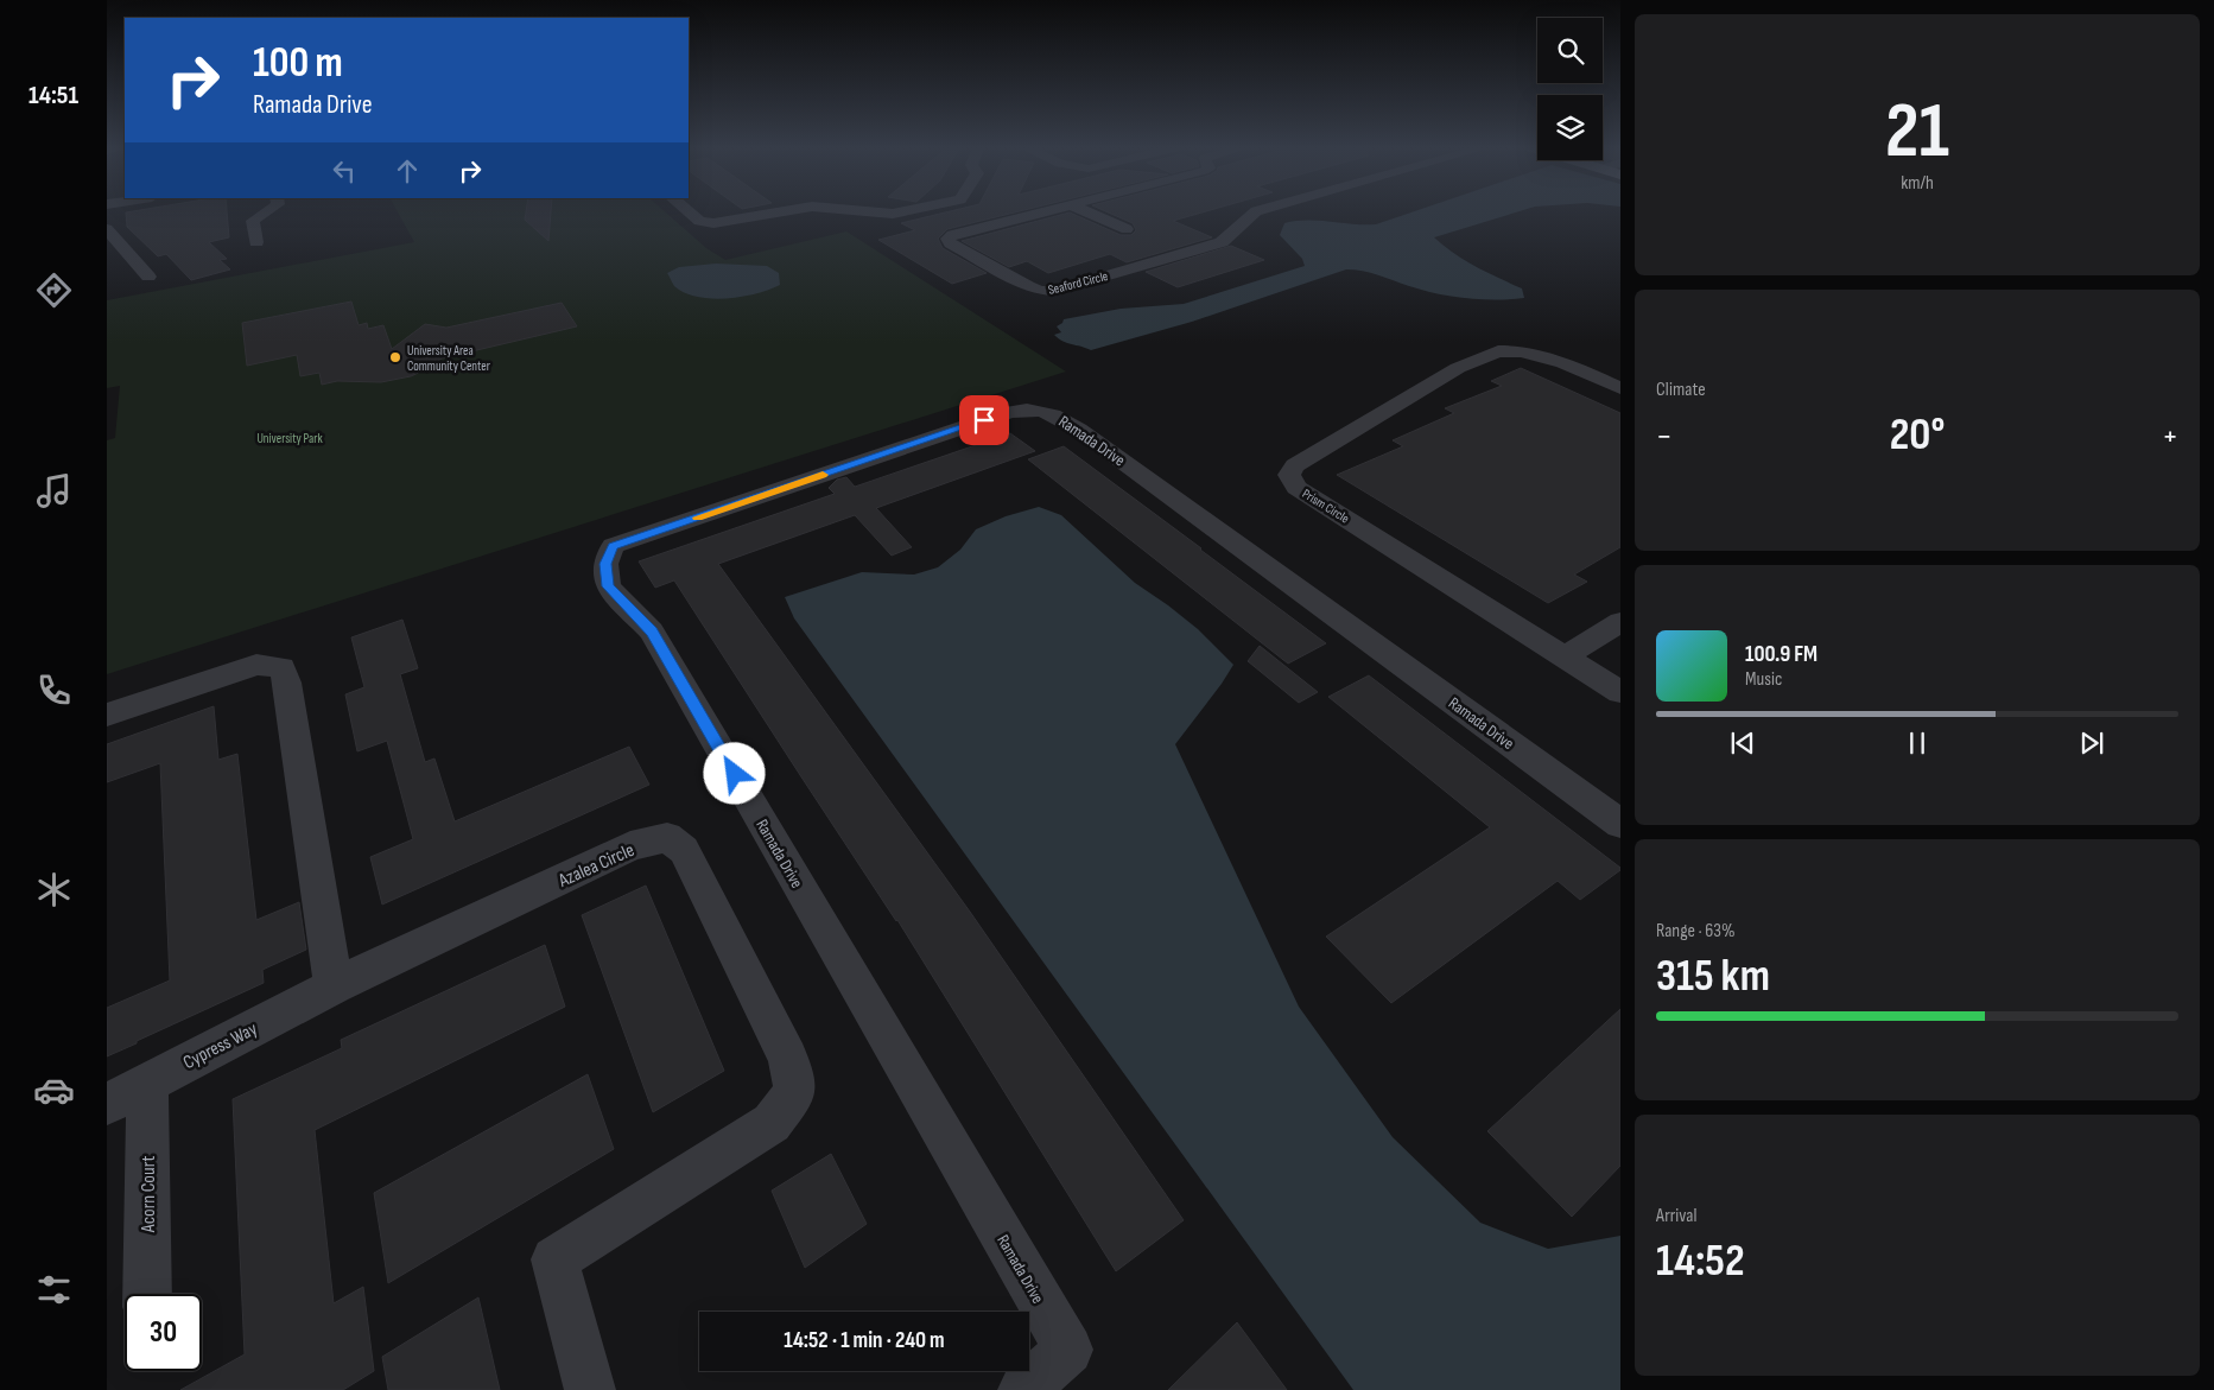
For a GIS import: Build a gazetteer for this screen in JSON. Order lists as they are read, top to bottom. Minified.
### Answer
{"streets":{"street":["Seaford Circle","Ramada Drive","Prism Circle","Azalea Circle","Cypress Way","Acorn Court"]},"crossings":[["Azalea Circle","Cypress Way"],["Cypress Way","Acorn Court"]],"parks":["University Park"],"places":["University Area Community Center"],"page":{"tabs":"14:51","tile":[["21","km/h"],"Climate",["Range · 63%","315 km"],["Arrival","14:52"]],"turn":["100 m","Ramada Drive"],"heat":["−","20°","+"],"song":["100.9 FM","Music"],"limit":"30","trip":"14:52 · 1 min · 240 m"}}
